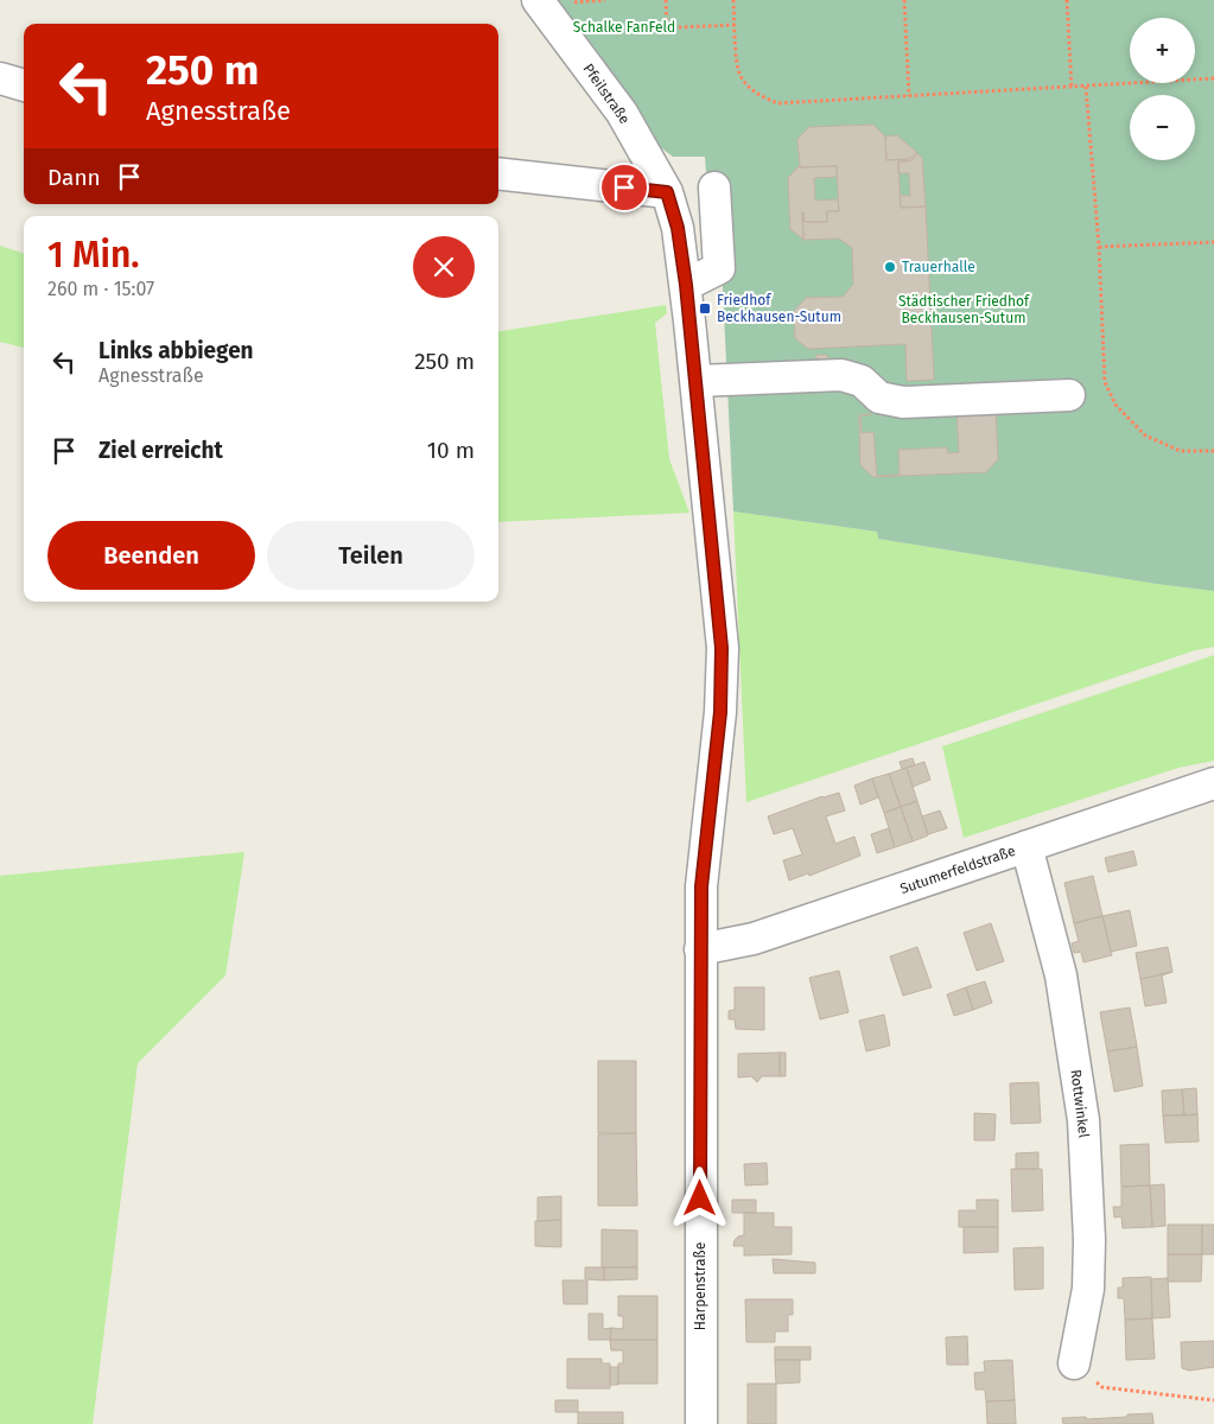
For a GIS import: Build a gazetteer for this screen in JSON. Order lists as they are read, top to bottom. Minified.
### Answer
{"streets":{"street":["Pfeilstraße","Sutumerfeldstraße","Rottwinkel","Harpenstraße"]},"crossings":[["Pfeilstraße","Harpenstraße"],["Sutumerfeldstraße","Rottwinkel"],["Sutumerfeldstraße","Harpenstraße"]],"parks":["Schalke FanFeld","Städtischer Friedhof Beckhausen-Sutum"],"places":{"other":["Trauerhalle"],"transit":["Friedhof Beckhausen-Sutum"]},"page":{"map_buttons":["+","−"],"turn":["250 m","Agnesstraße"],"then":"Dann","heading":["1 Min.","260 m · 15:07"],"list":[{"name":"Links abbiegen","note":"Agnesstraße","value":"250 m"},{"name":"Ziel erreicht","value":"10 m"}],"buttons":["Beenden","Teilen"]}}
